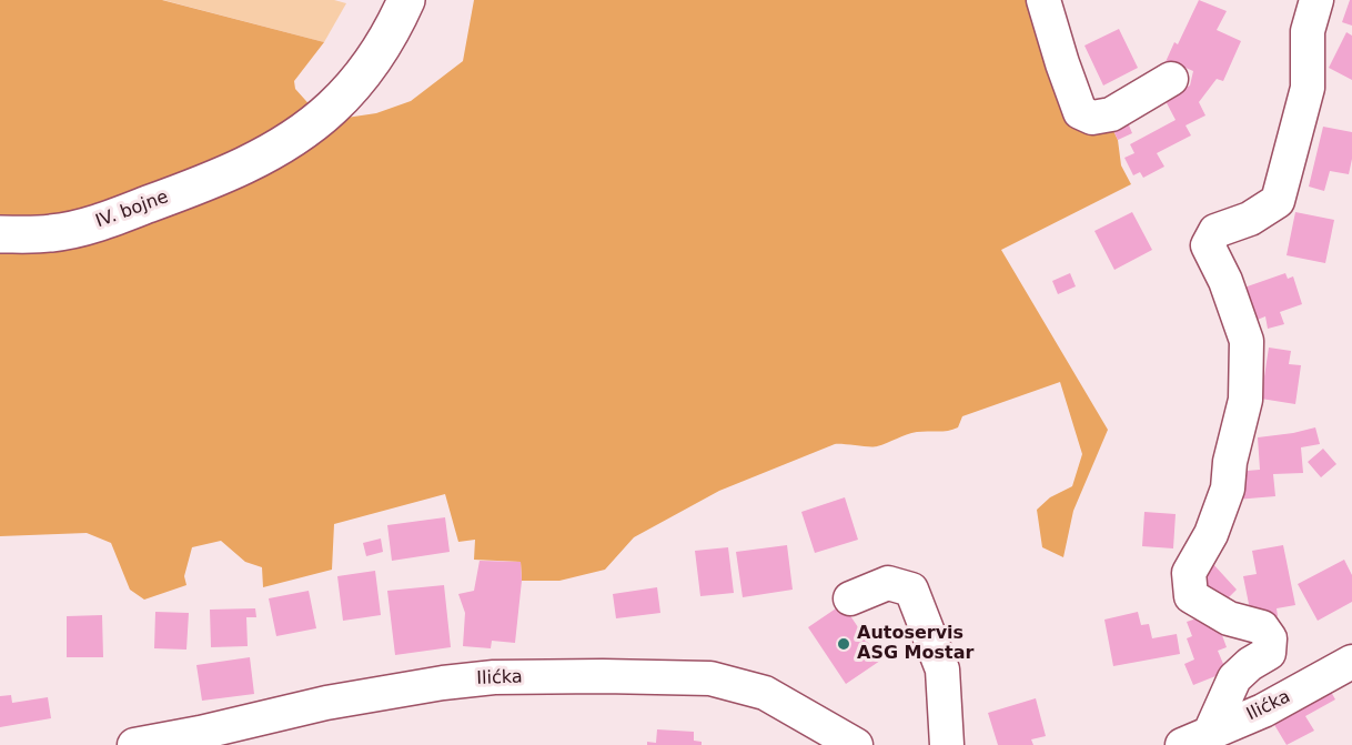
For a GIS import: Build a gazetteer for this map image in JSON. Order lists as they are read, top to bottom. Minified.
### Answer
{"streets":{"main road":["IV. bojne"],"street":["Ilićka"]},"places":["Autoservis ASG Mostar"]}
